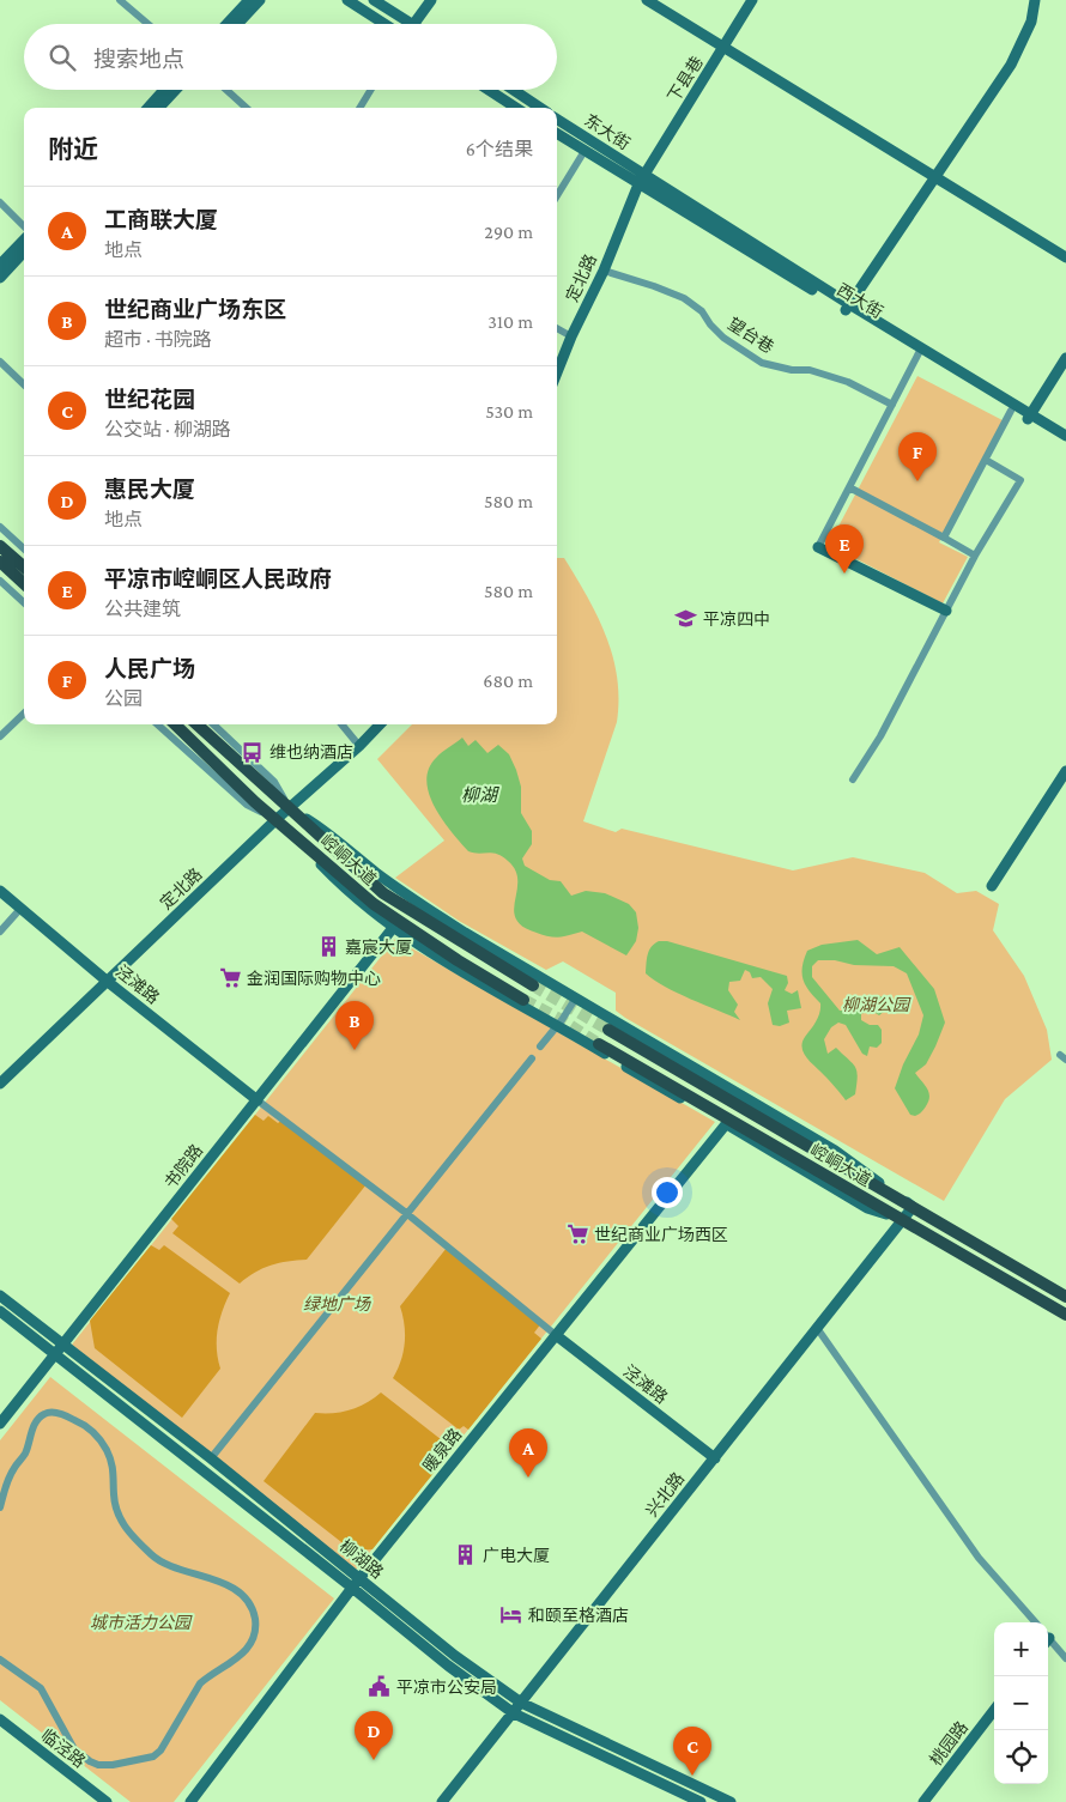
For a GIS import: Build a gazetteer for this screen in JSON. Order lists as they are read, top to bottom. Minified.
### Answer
{"streets":{"main road":["崆峒大道"],"street":["下县巷","东大街","定北路","西大街","望台巷","泾滩路","书院路","暖泉路","兴北路","柳湖路","桃园路","临泾路"]},"crossings":[["下县巷","东大街"],["下县巷","定北路"],["下县巷","西大街"],["东大街","定北路"],["东大街","西大街"],["定北路","西大街"],["定北路","望台巷"],["定北路","崆峒大道"],["定北路","泾滩路"],["崆峒大道","兴北路"],["泾滩路","书院路"],["泾滩路","暖泉路"],["泾滩路","兴北路"],["书院路","柳湖路"],["暖泉路","柳湖路"],["兴北路","柳湖路"]],"water":["柳湖"],"parks":["柳湖公园","绿地广场","城市活力公园"],"places":{"school or university":["平凉四中"],"bus stop":["维也纳酒店"],"building":["嘉宸大厦","广电大厦"],"supermarket":["金润国际购物中心","世纪商业广场西区"],"hotel":["和颐至格酒店"],"public building":["平凉市公安局"]},"page":{"search":"搜索地点","heading":["附近","6个结果"],"list":[{"mark":"A","name":"工商联大厦","note":"地点","value":"290 m"},{"mark":"B","name":"世纪商业广场东区","note":"超市 · 书院路","value":"310 m"},{"mark":"C","name":"世纪花园","note":"公交站 · 柳湖路","value":"530 m"},{"mark":"D","name":"惠民大厦","note":"地点","value":"580 m"},{"mark":"E","name":"平凉市崆峒区人民政府","note":"公共建筑","value":"580 m"},{"mark":"F","name":"人民广场","note":"公园","value":"680 m"}],"pins":["F","E","B","A","D","C"],"map_buttons":["+","−"]}}
